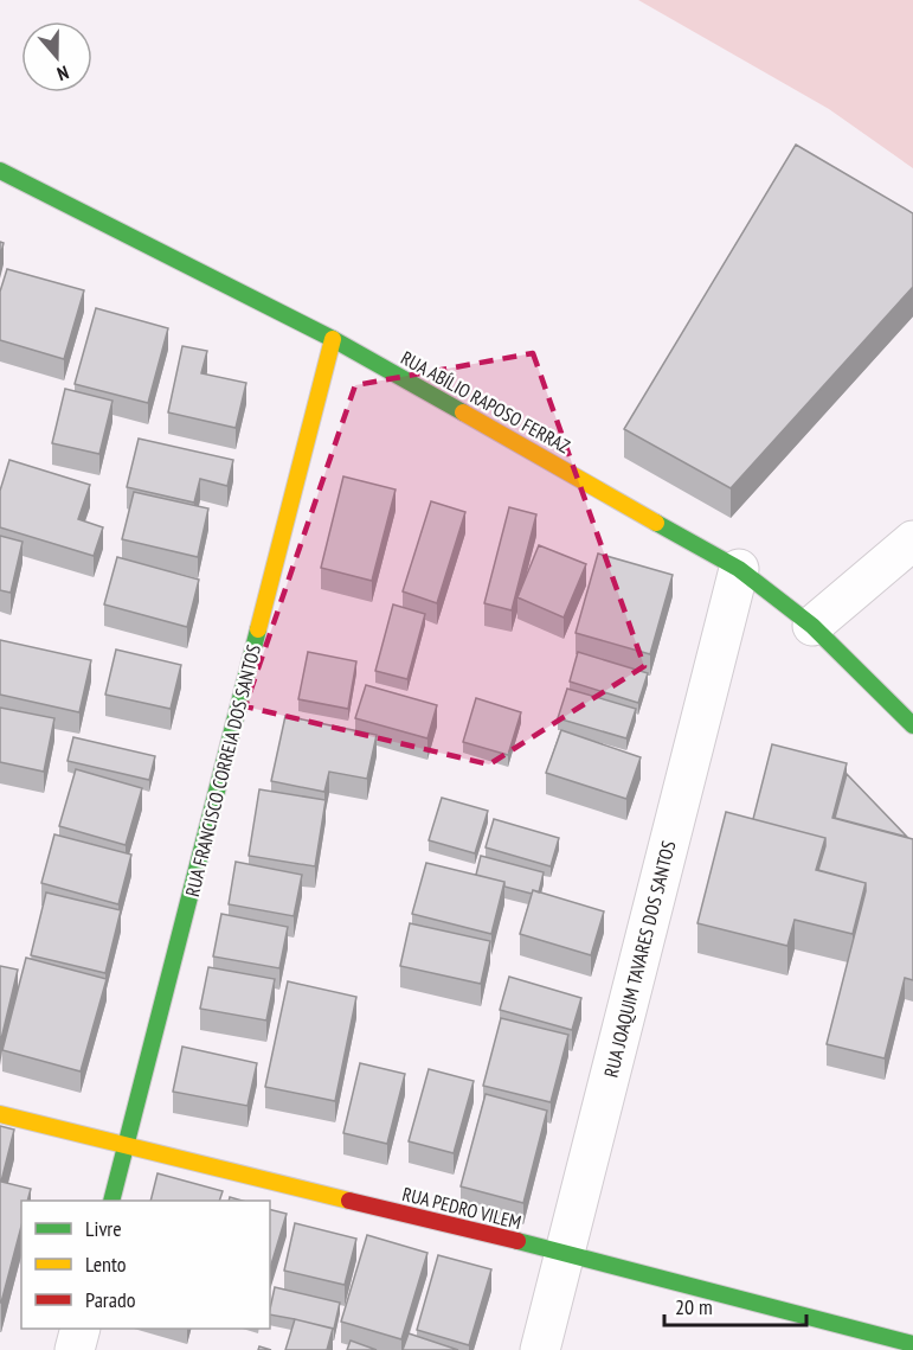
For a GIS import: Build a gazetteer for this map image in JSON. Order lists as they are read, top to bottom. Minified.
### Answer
{"streets":{"street":["RUA ABÍLIO RAPOSO FERRAZ","RUA FRANCISCO CORREIA DOS SANTOS","RUA JOAQUIM TAVARES DOS SANTOS","RUA PEDRO VILEM"]},"crossings":[["RUA ABÍLIO RAPOSO FERRAZ","RUA FRANCISCO CORREIA DOS SANTOS"],["RUA ABÍLIO RAPOSO FERRAZ","RUA JOAQUIM TAVARES DOS SANTOS"],["RUA FRANCISCO CORREIA DOS SANTOS","RUA PEDRO VILEM"],["RUA JOAQUIM TAVARES DOS SANTOS","RUA PEDRO VILEM"]],"legend":["Livre","Lento","Parado"],"scale_bar":"20 m","north":"bottom"}
